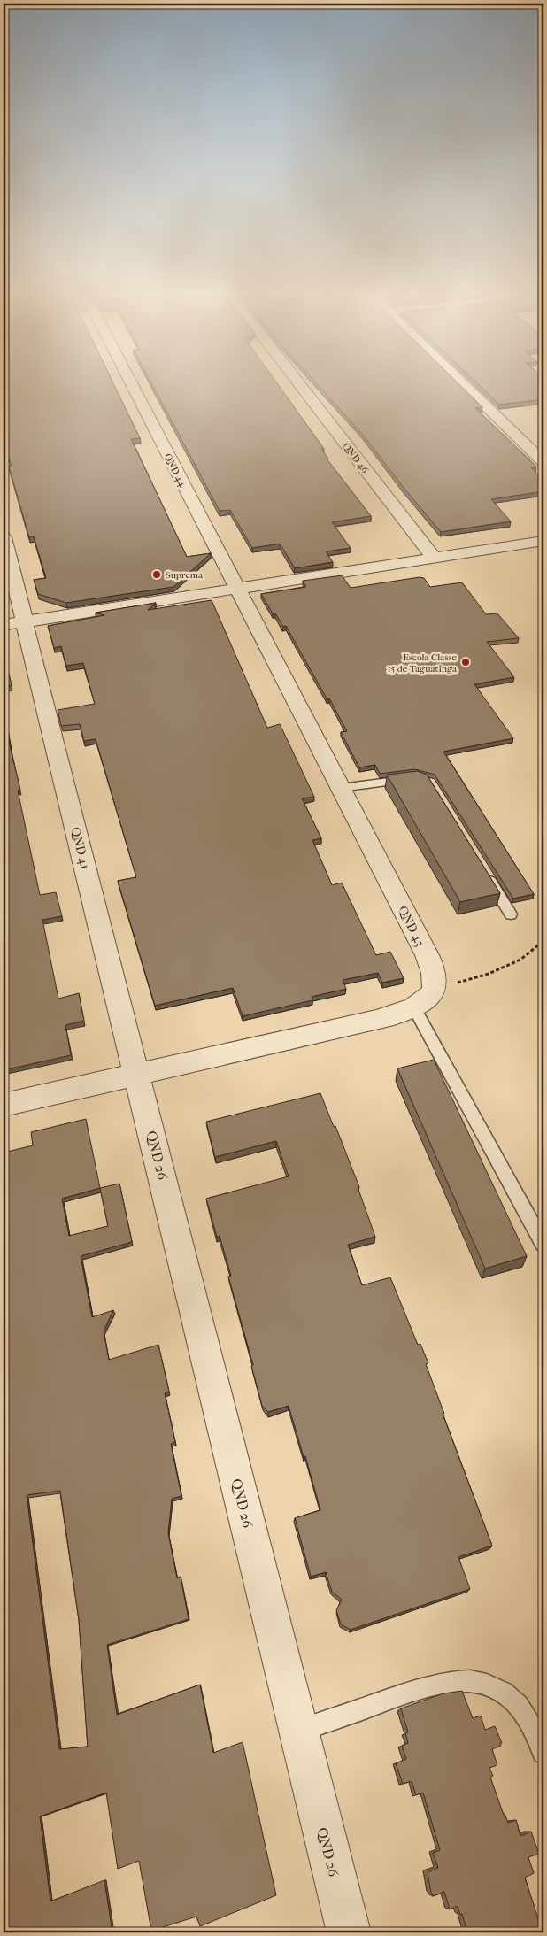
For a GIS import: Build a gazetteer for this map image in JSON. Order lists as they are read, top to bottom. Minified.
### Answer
{"streets":{"street":["QND 46","QND 44","QND 41","QND 43","QND 26"]},"crossings":[["QND 44","QND 43"],["QND 41","QND 26"]],"places":["Suprema","Escola Classe 15 de Taguatinga"]}
